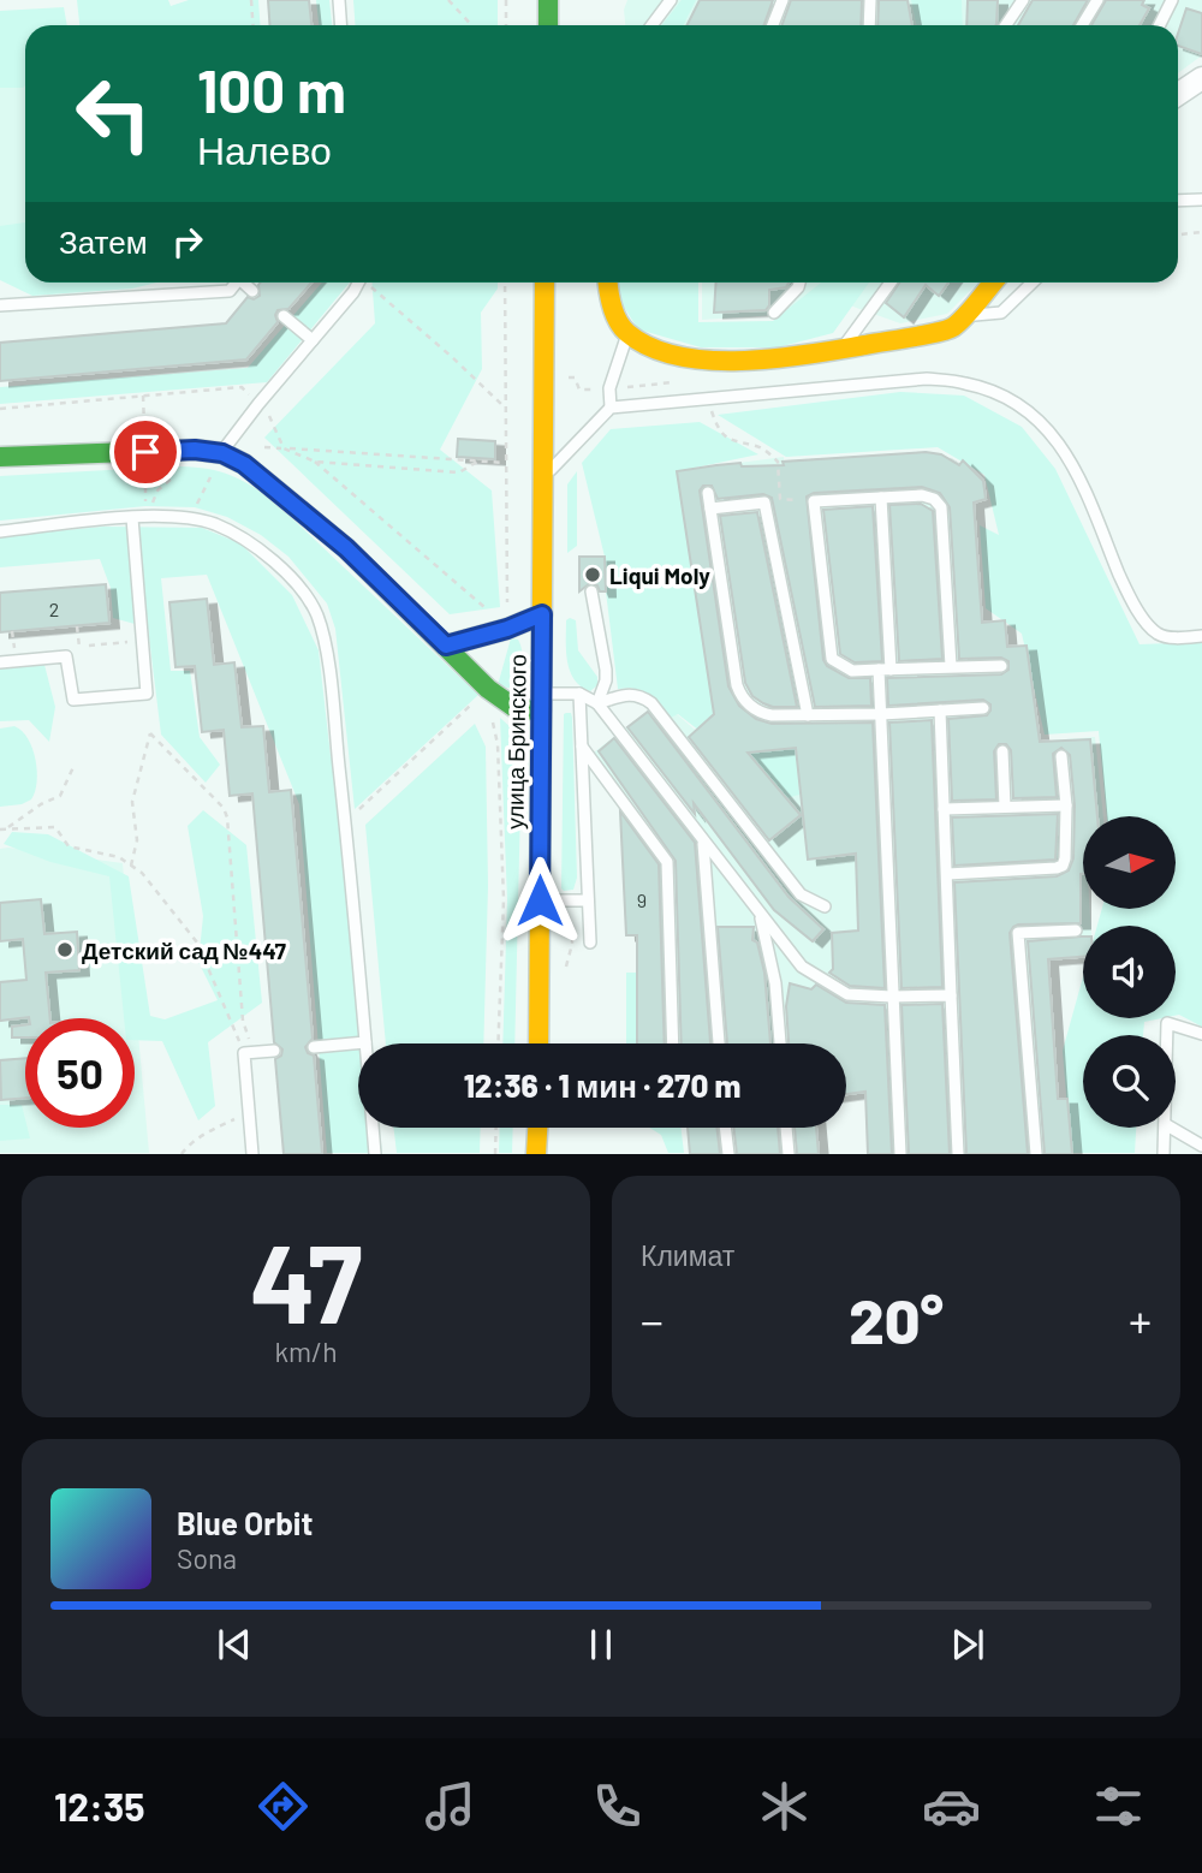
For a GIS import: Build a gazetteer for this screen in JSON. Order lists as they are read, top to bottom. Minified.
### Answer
{"streets":{"street":["улица Бринского"]},"places":["Liqui Moly","Детский сад №447"],"house_numbers":["2","9"],"north":"right","page":{"turn":["100 m","Налево"],"then":"Затем","limit":"50","trip":"12:36 · 1 мин · 270 m","tile":[["47","km/h"],"Климат"],"heat":["−","20°","+"],"song":["Blue Orbit","Sona"],"tabs":"12:35"}}
